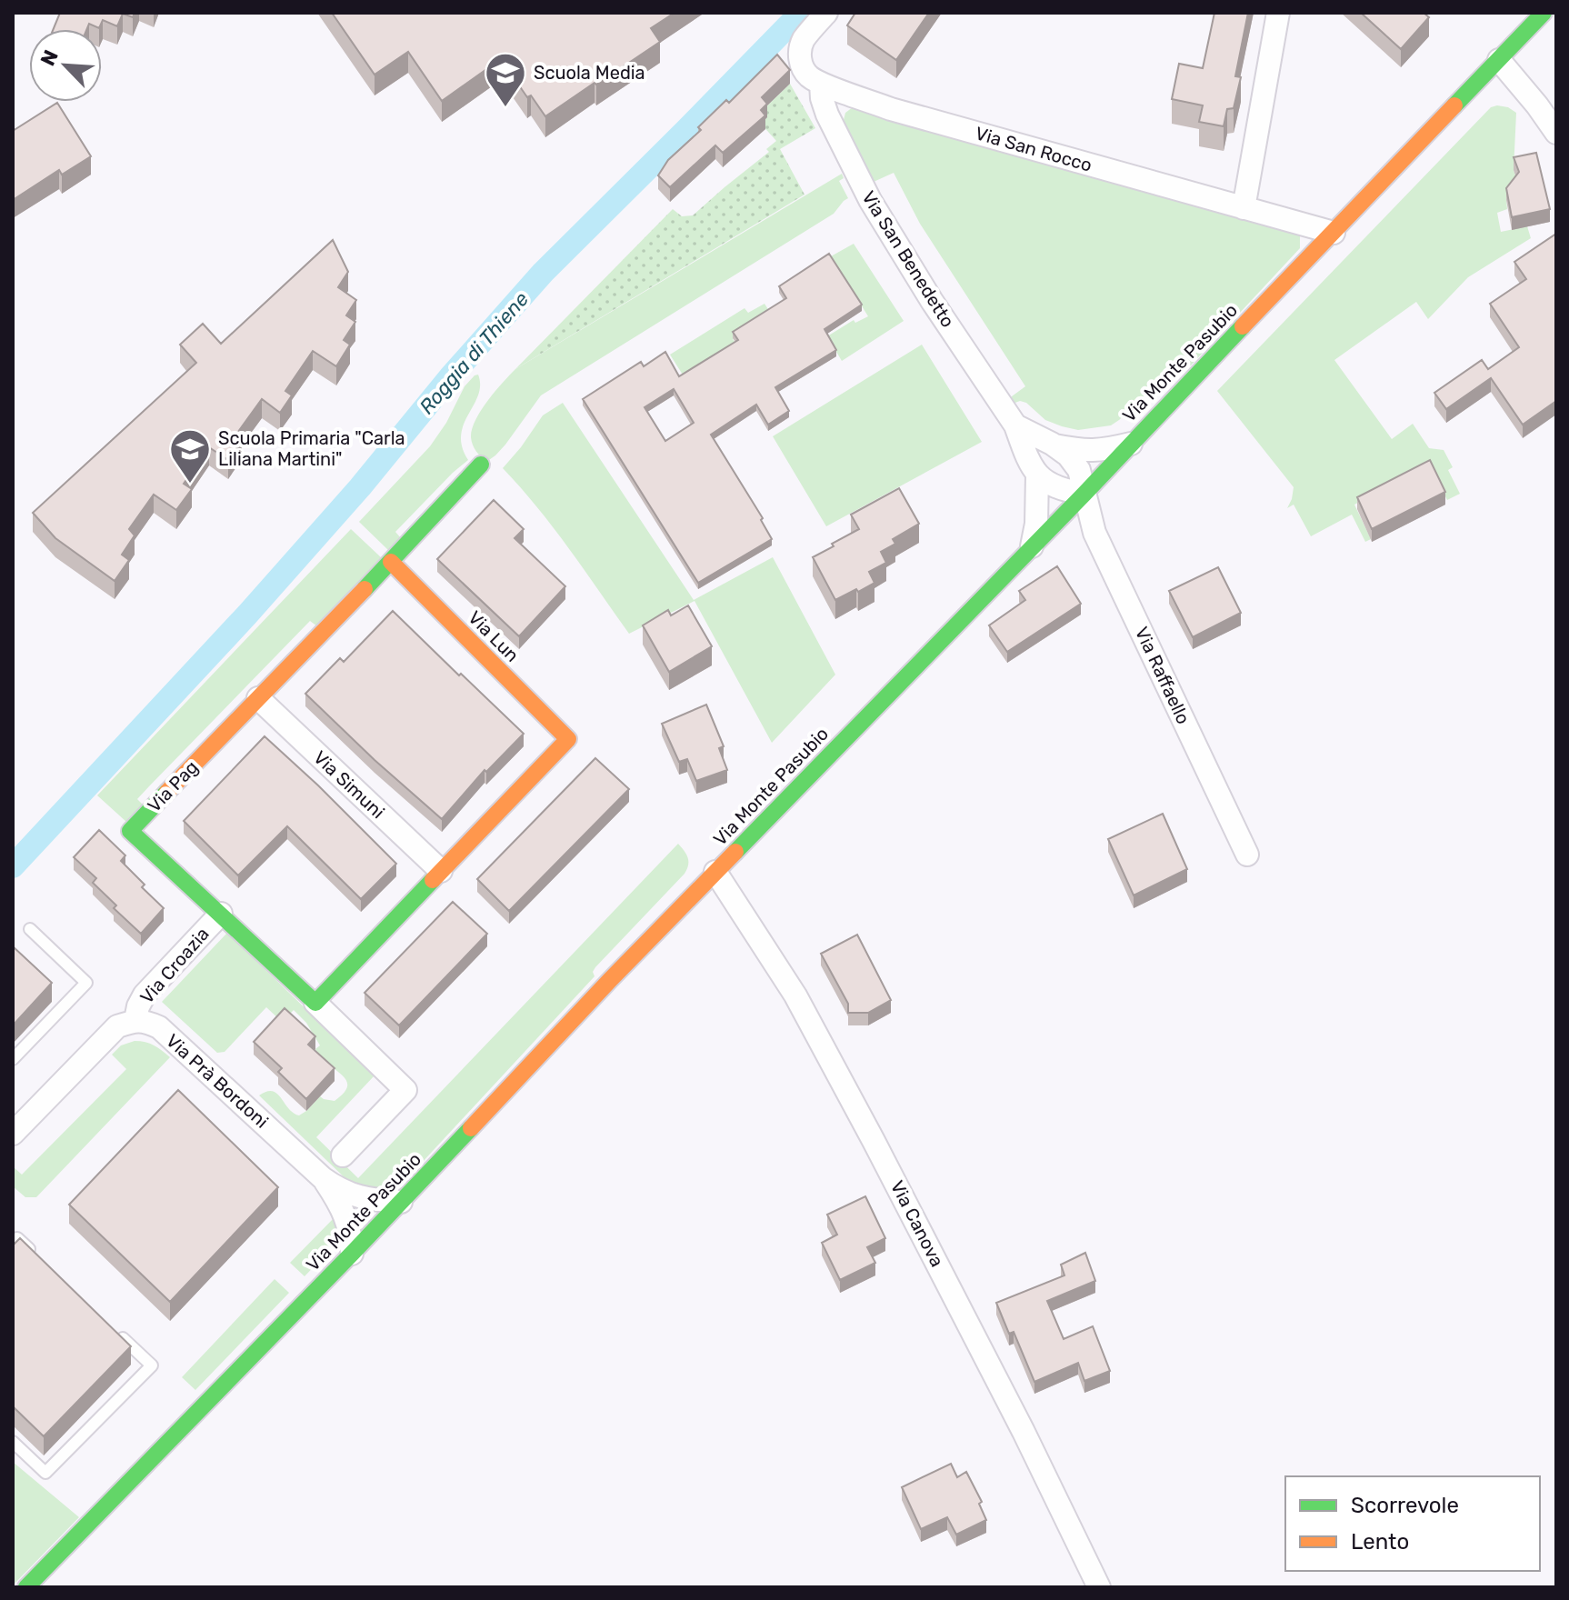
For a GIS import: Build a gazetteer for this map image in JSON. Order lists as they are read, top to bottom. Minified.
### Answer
{"streets":{"main road":["Via Monte Pasubio","Via Lun","Via Pag"],"street":["Via San Rocco","Via San Benedetto","Via Raffaello","Via Simuni","Via Croazia","Via Prà Bordoni","Via Canova"]},"crossings":[["Via San Rocco","Via San Benedetto"],["Via San Rocco","Via Monte Pasubio"],["Via San Benedetto","Via Monte Pasubio"],["Via San Benedetto","Via Raffaello"],["Via Monte Pasubio","Via Raffaello"],["Via Monte Pasubio","Via Prà Bordoni"],["Via Monte Pasubio","Via Canova"],["Via Lun","Via Simuni"],["Via Lun","Via Pag"],["Via Simuni","Via Pag"],["Via Pag","Via Croazia"],["Via Croazia","Via Prà Bordoni"]],"water":["Roggia di Thiene"],"places":{"school or university":["Scuola Media","Scuola Primaria \"Carla Liliana Martini\""]},"legend":["Scorrevole","Lento"],"north":"top left"}
